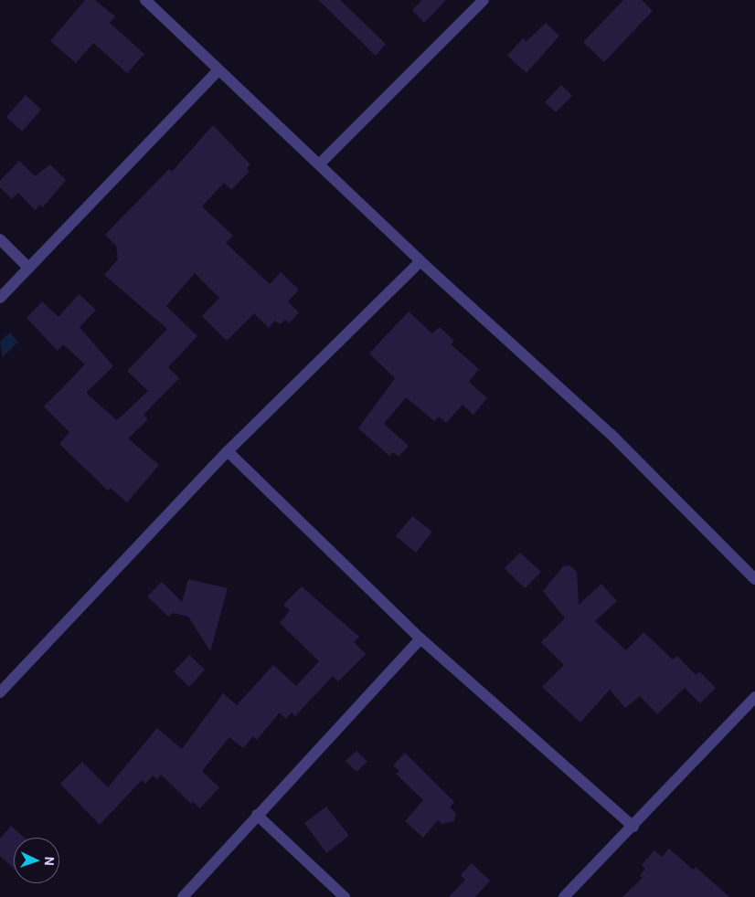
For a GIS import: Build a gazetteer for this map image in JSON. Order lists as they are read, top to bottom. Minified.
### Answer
{"north":"right"}
